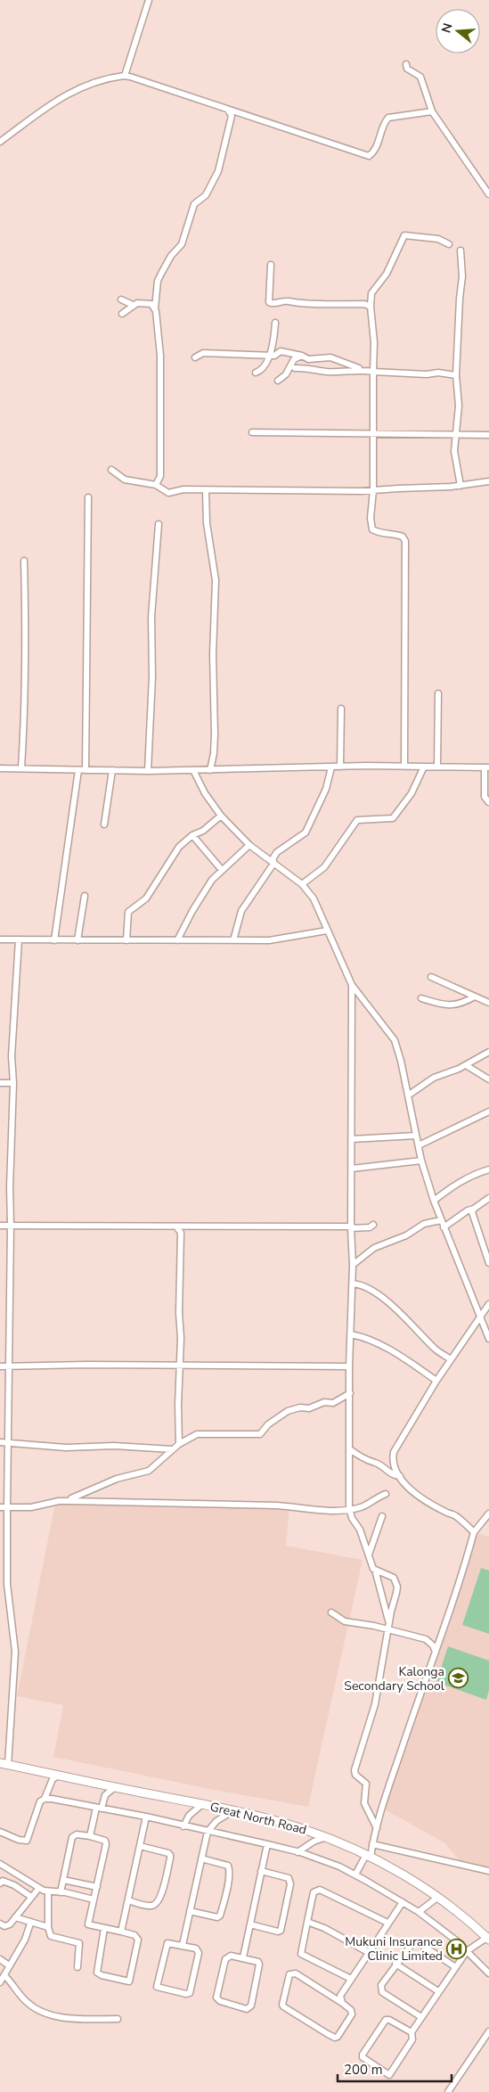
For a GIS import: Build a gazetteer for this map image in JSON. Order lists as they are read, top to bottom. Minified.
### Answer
{"streets":{"highway":["Great North Road"]},"places":{"school or university":["Kalonga Secondary School"],"hospital":["Mukuni Insurance Clinic Limited"]},"scale_bar":"200 m","north":"left"}
